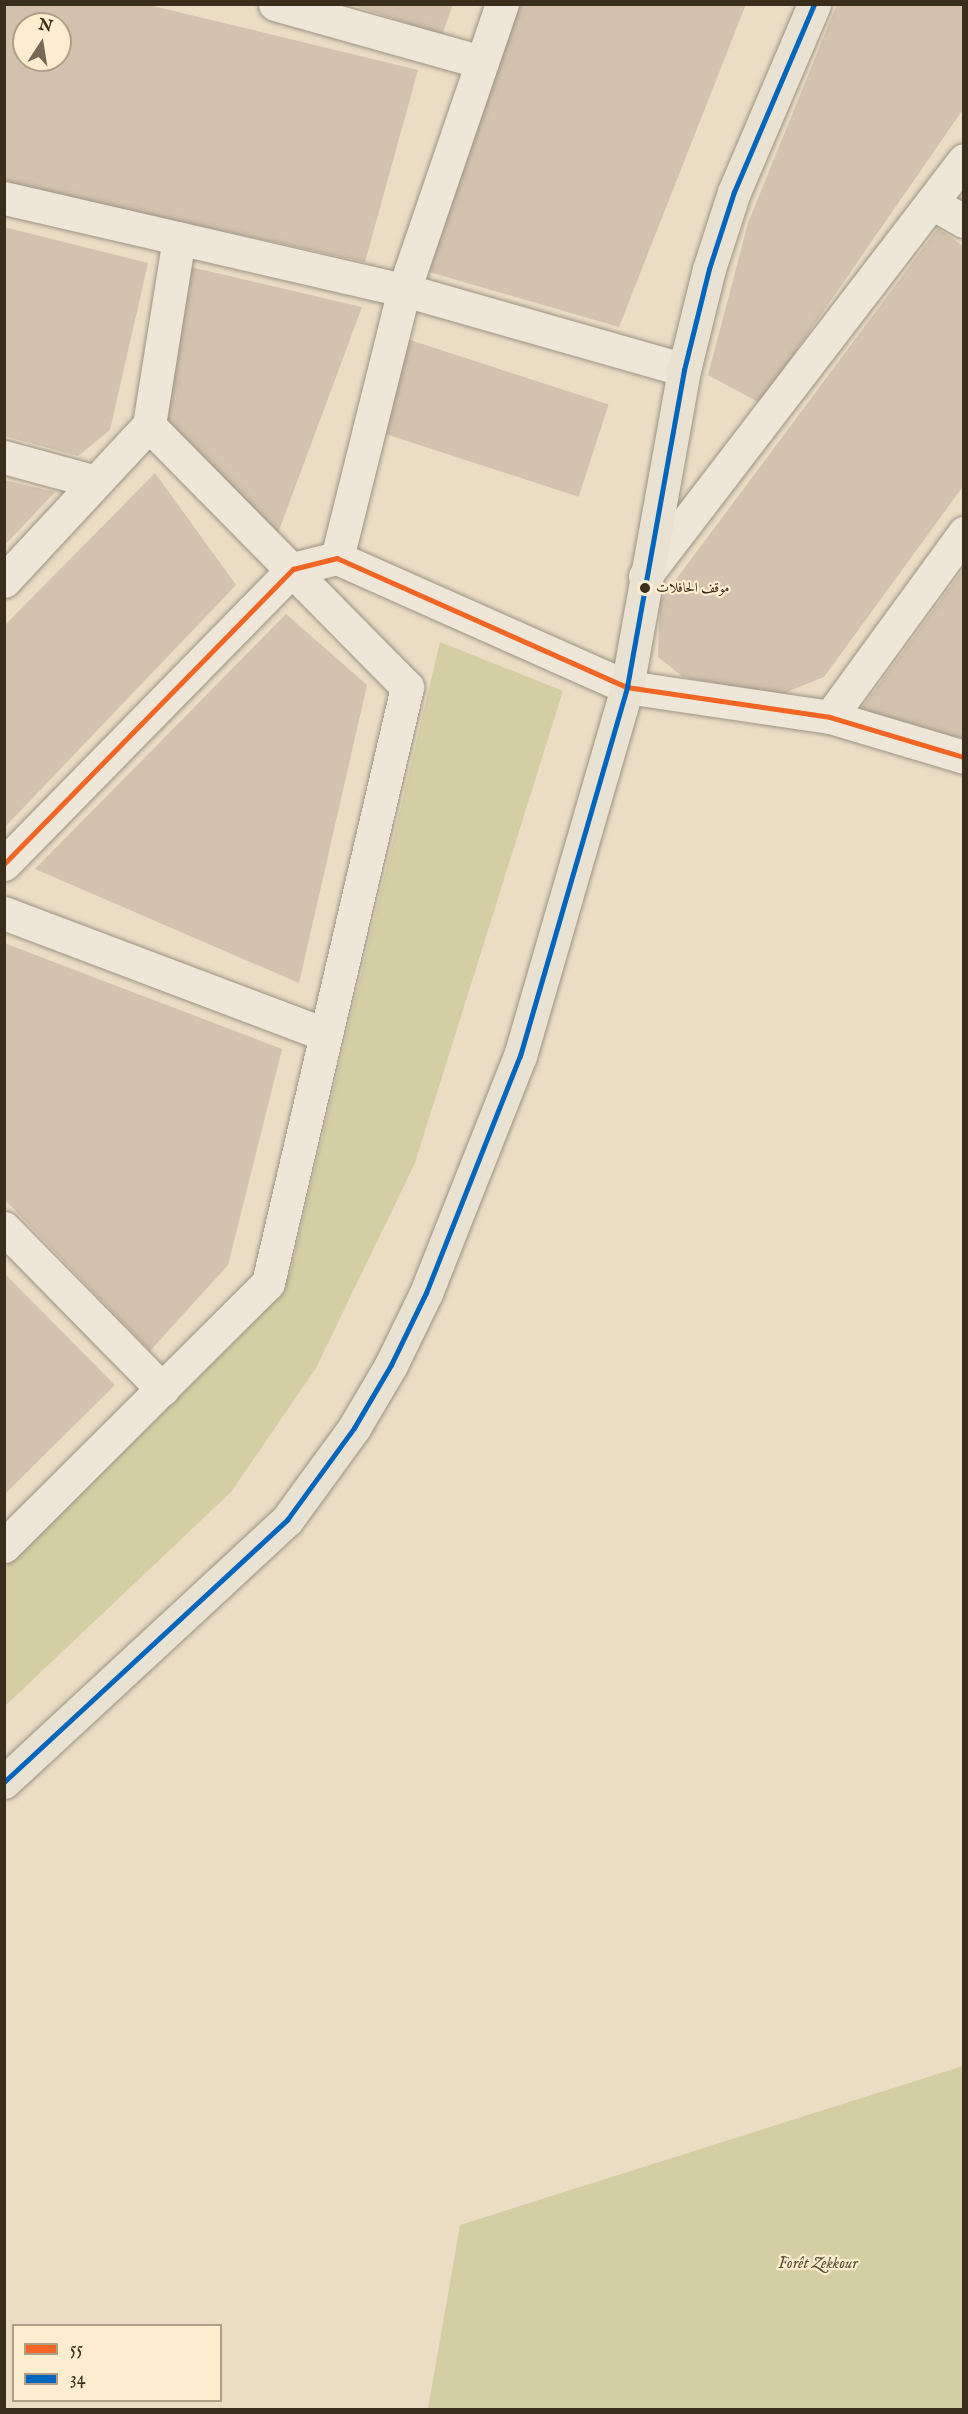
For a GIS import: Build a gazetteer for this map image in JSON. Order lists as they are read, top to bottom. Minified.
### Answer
{"parks":["Forêt Zekkour"],"places":["موقف الحافلات"],"lines":["transit line 34","transit line 55"],"legend":["55","34"],"north":"top"}
